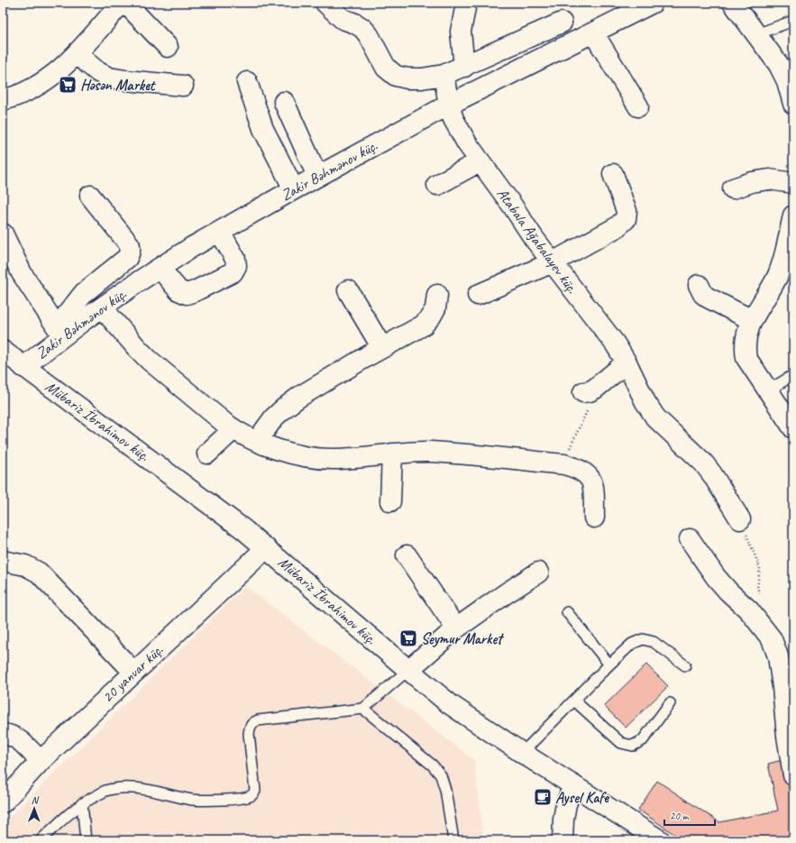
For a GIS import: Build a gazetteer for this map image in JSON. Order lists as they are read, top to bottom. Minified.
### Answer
{"streets":{"street":["Zakir Bəhmənov küç.","Atabala Ağabalayev küç.","Mübariz İbrahimov küç.","20 yanvar küç."]},"crossings":[["Zakir Bəhmənov küç.","Atabala Ağabalayev küç."],["Zakir Bəhmənov küç.","Mübariz İbrahimov küç."],["Mübariz İbrahimov küç.","20 yanvar küç."]],"places":{"supermarket":["Həsən Market","Seymur Market"],"cafe":["Aysel Kafe"]},"scale_bar":"20 m","north":"top"}
